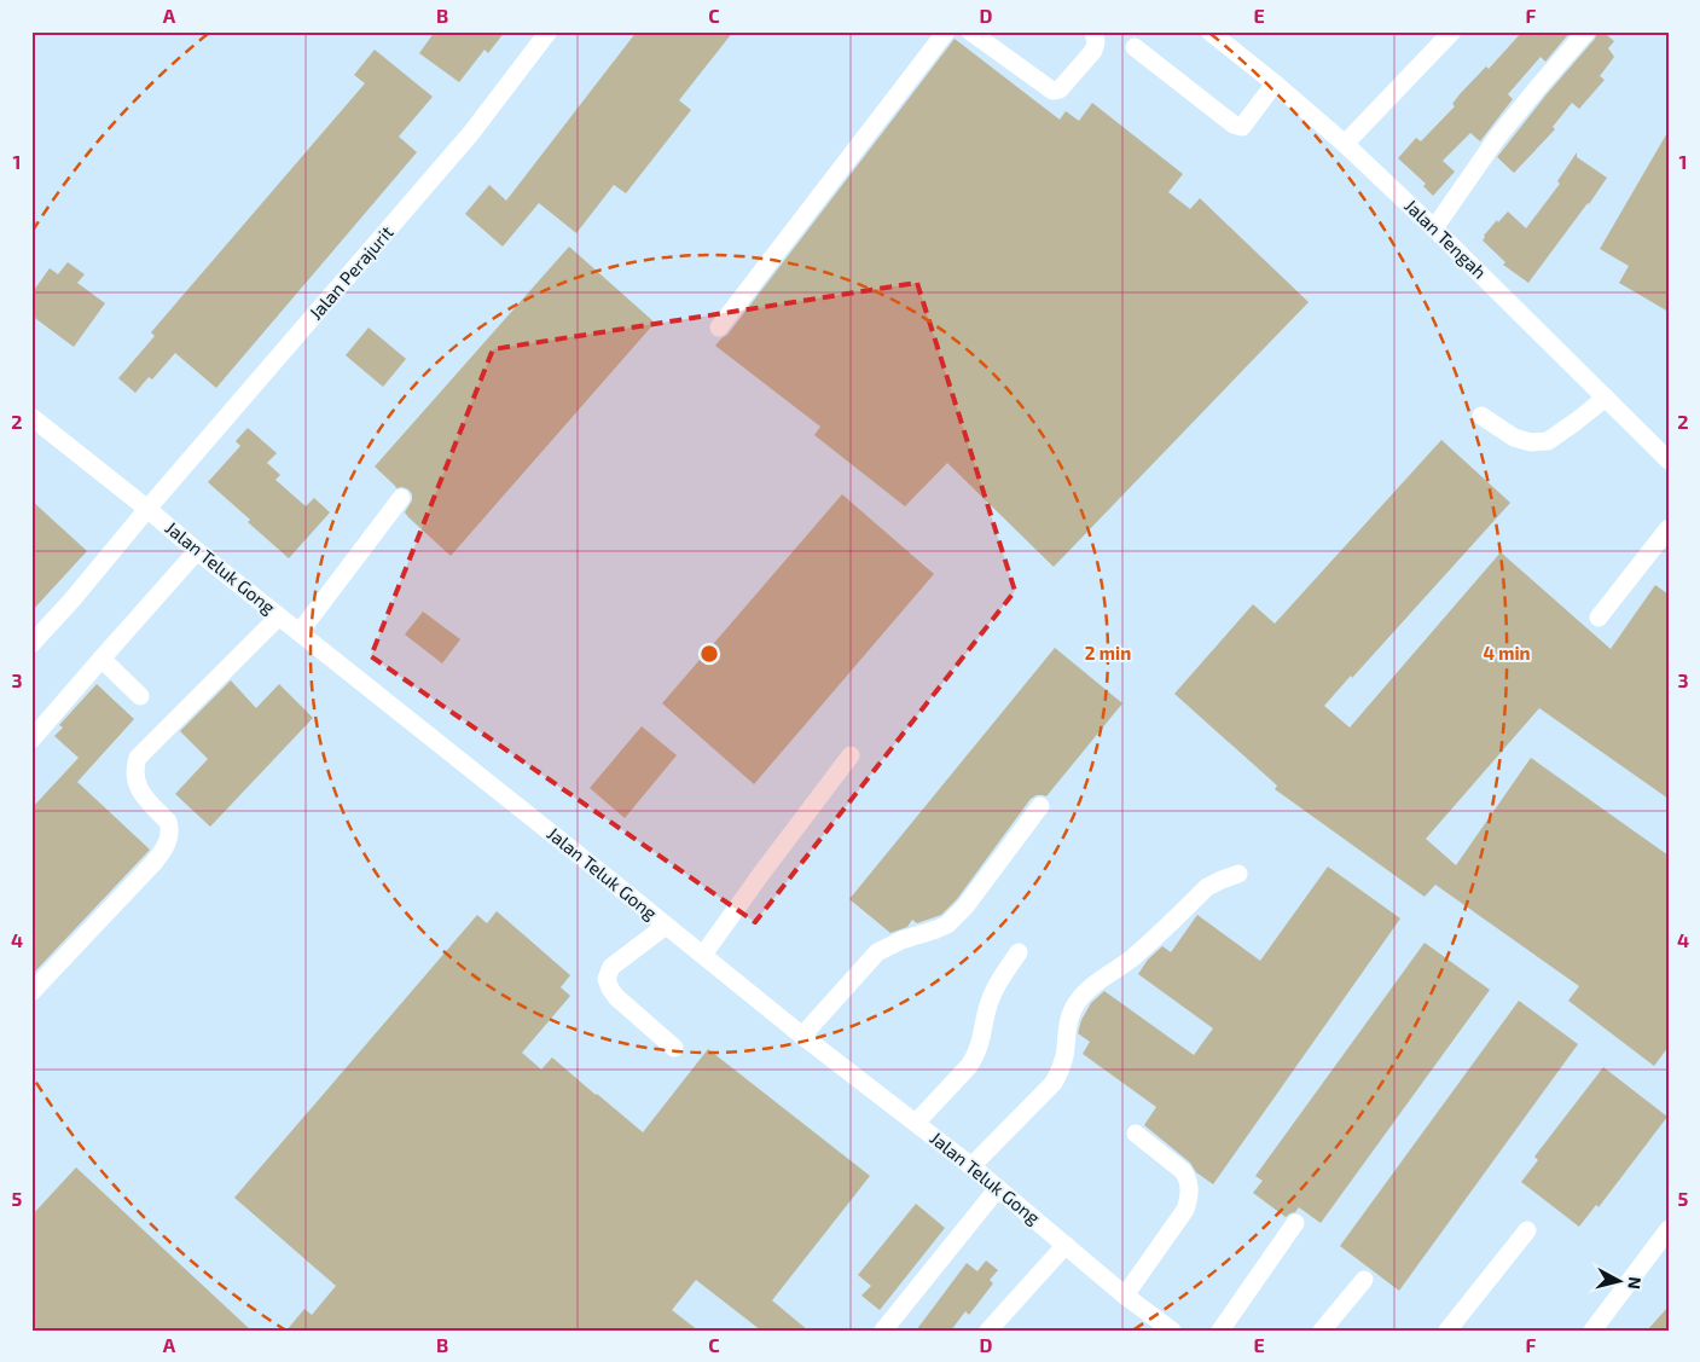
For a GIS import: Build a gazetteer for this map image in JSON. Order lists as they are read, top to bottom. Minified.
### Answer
{"streets":{"street":["Jalan Tengah","Jalan Perajurit","Jalan Teluk Gong"]},"crossings":[["Jalan Perajurit","Jalan Teluk Gong"]],"north":"right","grid":{"columns":["A","B","C","D","E","F"],"rows":["1","2","3","4","5"]},"rings":["2 min","4 min"]}
